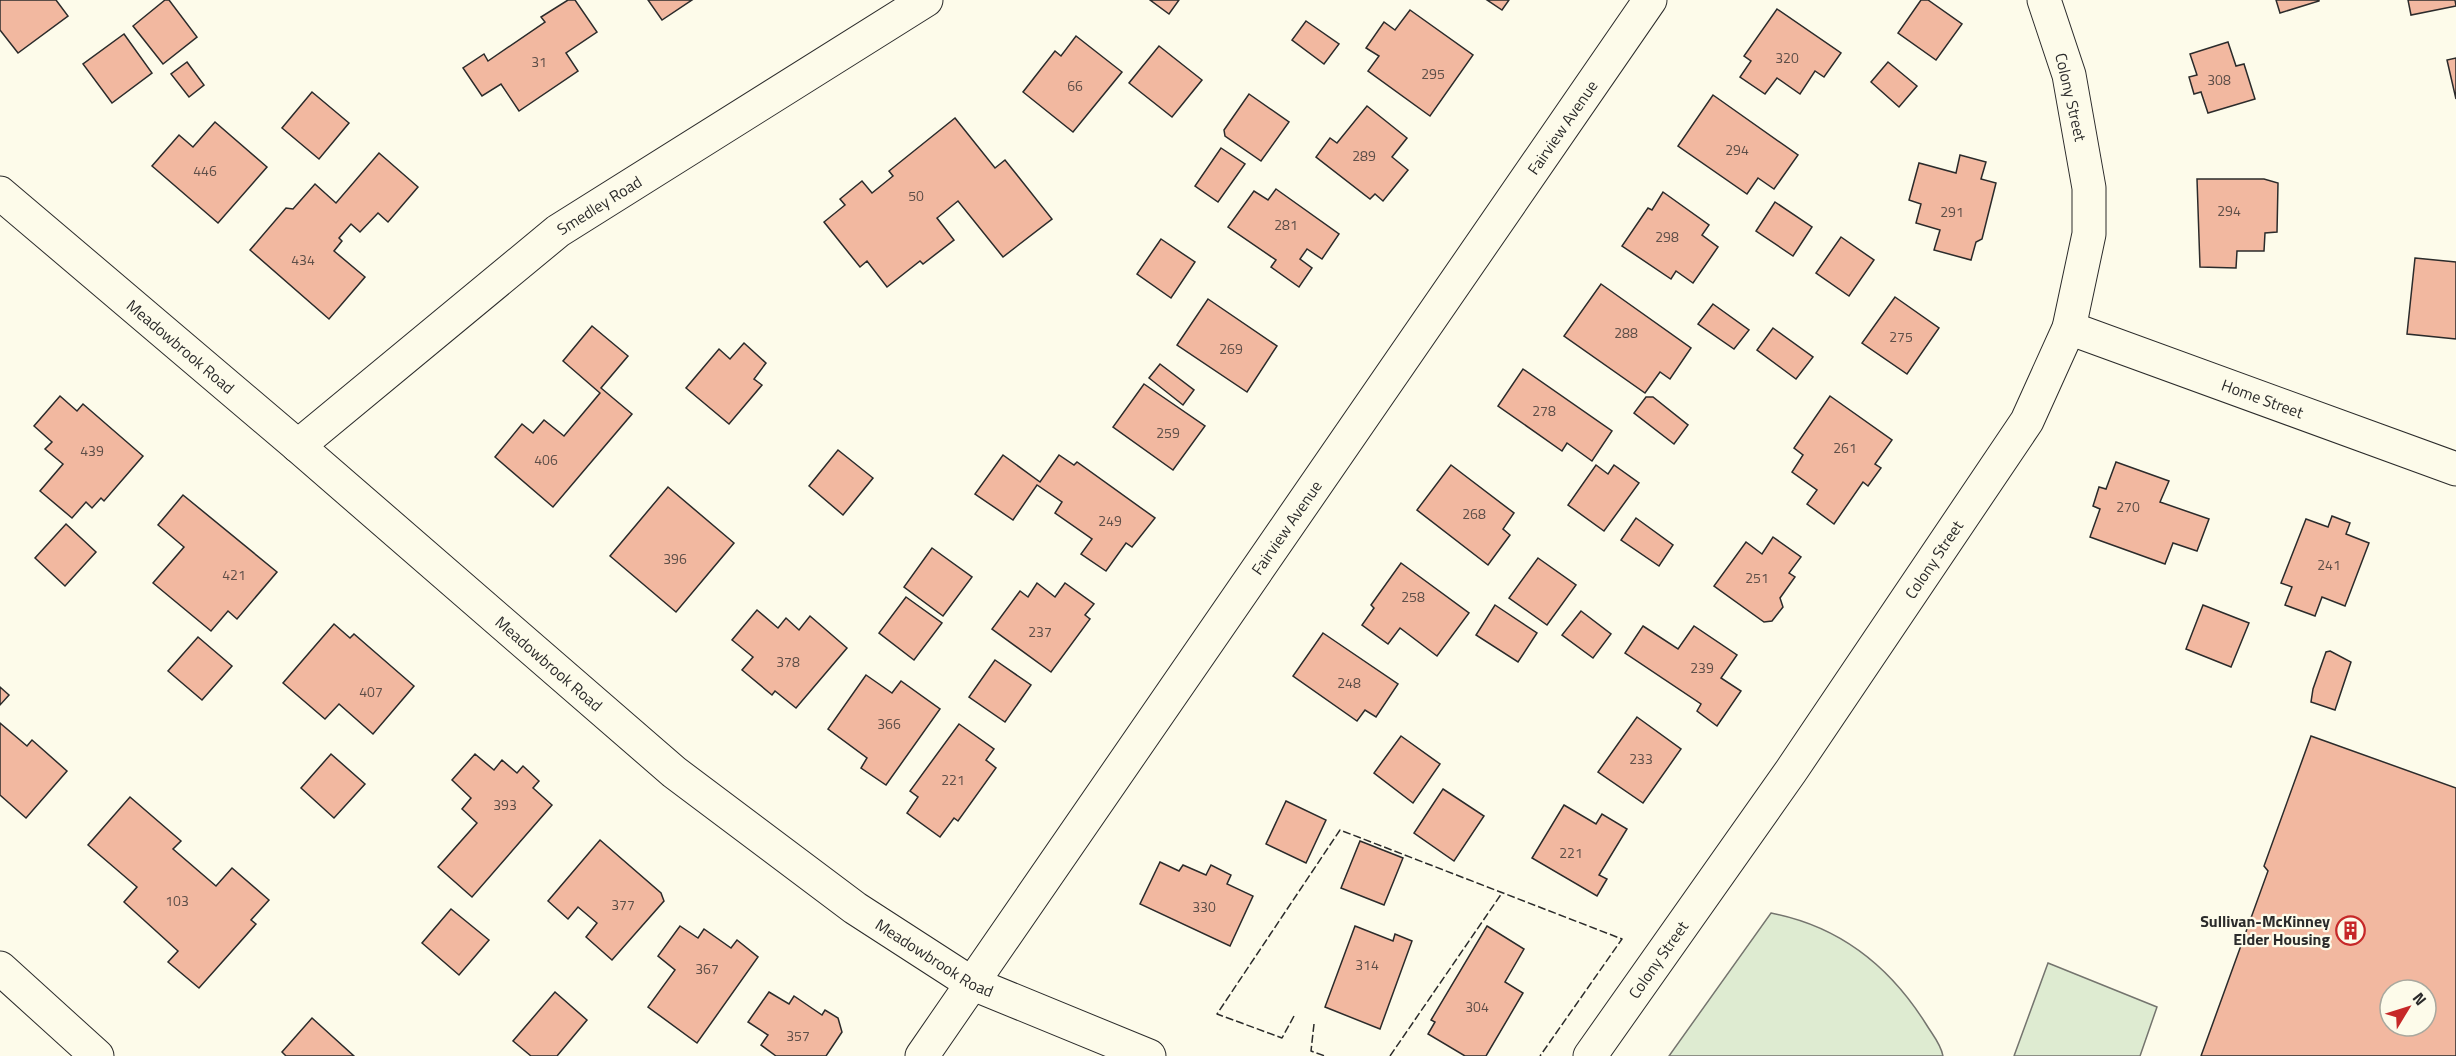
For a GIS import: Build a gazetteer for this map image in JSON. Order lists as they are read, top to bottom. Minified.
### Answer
{"streets":{"street":["Colony Street","Fairview Avenue","Smedley Road","Meadowbrook Road","Home Street"]},"crossings":[["Colony Street","Home Street"],["Fairview Avenue","Meadowbrook Road"],["Smedley Road","Meadowbrook Road"]],"places":{"building":["Sullivan-McKinney Elder Housing"]},"house_numbers":["320","31","295","308","66","294","289","446","50","294","291","281","298","434","288","275","269","278","259","261","439","406","270","268","249","396","241","421","251","258","237","378","239","248","407","366","233","221","393","221","103","377","330","314","367","304","357"],"north":"top right"}
